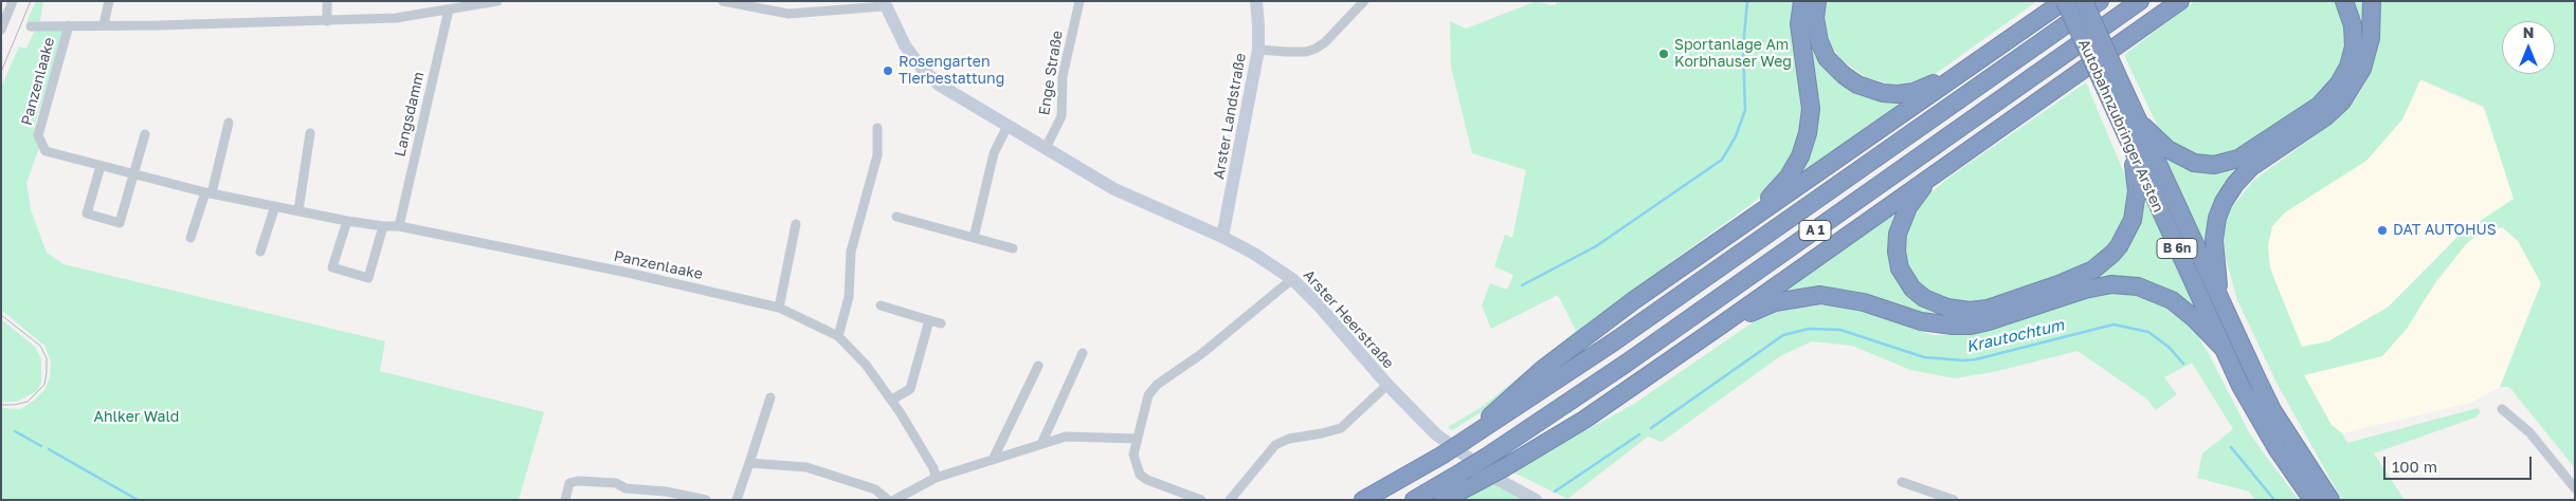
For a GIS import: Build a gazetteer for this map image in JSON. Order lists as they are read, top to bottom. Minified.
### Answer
{"streets":{"highway":["Autobahnzubringer Arsten","A 1","B 6n"],"street":["Enge Straße","Panzenlaake","Langsdamm","Arster Landstraße","Arster Heerstraße"]},"crossings":[["Enge Straße","Arster Heerstraße"],["Panzenlaake","Langsdamm"],["Arster Landstraße","Arster Heerstraße"]],"water":["Krautochtum"],"parks":["Ahlker Wald"],"places":["Sportanlage Am Korbhauser Weg","Rosengarten Tierbestattung","DAT AUTOHUS"],"scale_bar":"100 m","north":"top"}
